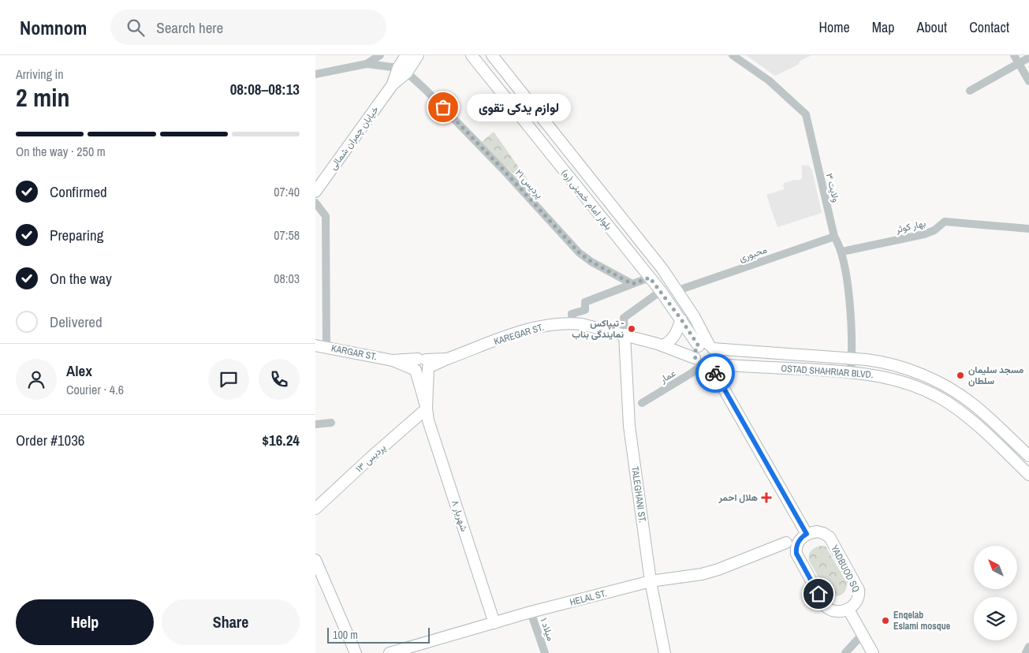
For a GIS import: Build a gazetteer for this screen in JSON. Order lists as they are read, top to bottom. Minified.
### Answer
{"streets":{"main road":["خیابان چمران شمالی","بلوار امام خمینی (ره)","KAREGAR ST.","KARGAR ST.","OSTAD SHAHRIAR BLVD.","پردیس ۱۳","TALEGHANI ST.","شهریار ۸","YADBUOD SQ","HELAL ST."],"street":["پردیس ۲۱","ولایت ۳","بهار کوثر","محبوری","عمار","میلاد ۱"]},"crossings":[["خیابان چمران شمالی","پردیس ۲۱"],["ولایت ۳","بهار کوثر"],["ولایت ۳","محبوری"],["ولایت ۳","OSTAD SHAHRIAR BLVD."],["بلوار امام خمینی (ره)","محبوری"],["بلوار امام خمینی (ره)","KAREGAR ST."],["بلوار امام خمینی (ره)","OSTAD SHAHRIAR BLVD."],["بلوار امام خمینی (ره)","عمار"],["KAREGAR ST.","KARGAR ST."],["KAREGAR ST.","OSTAD SHAHRIAR BLVD."],["KAREGAR ST.","عمار"],["KAREGAR ST.","TALEGHANI ST."],["KARGAR ST.","شهریار ۸"],["OSTAD SHAHRIAR BLVD.","عمار"],["پردیس ۱۳","شهریار ۸"],["TALEGHANI ST.","HELAL ST."],["شهریار ۸","HELAL ST."],["HELAL ST.","میلاد ۱"]],"places":{"other":["لوازم یدکی تقوی","تیپاکس - نمایندگی بناب","مسجد سلیمان سلطان","Enqelab Eslami mosque"],"health":["هلال احمر"]},"scale_bar":"100 m","north":"top left","page":{"header":"Nomnom","search":"Search here","nav":["Home","Map","About","Contact"],"heading":["2 min","Arriving in","08:08–08:13"],"panel":["Alex","Courier · 4.6","Order #1036","$16.24"],"bubble":"لوازم یدکی تقوی","bar":"On the way · 250 m","list":[["Confirmed","07:40"],["Preparing","07:58"],["On the way","08:03"],"Delivered"],"buttons":["Help","Share"],"scale":"100 m"}}
